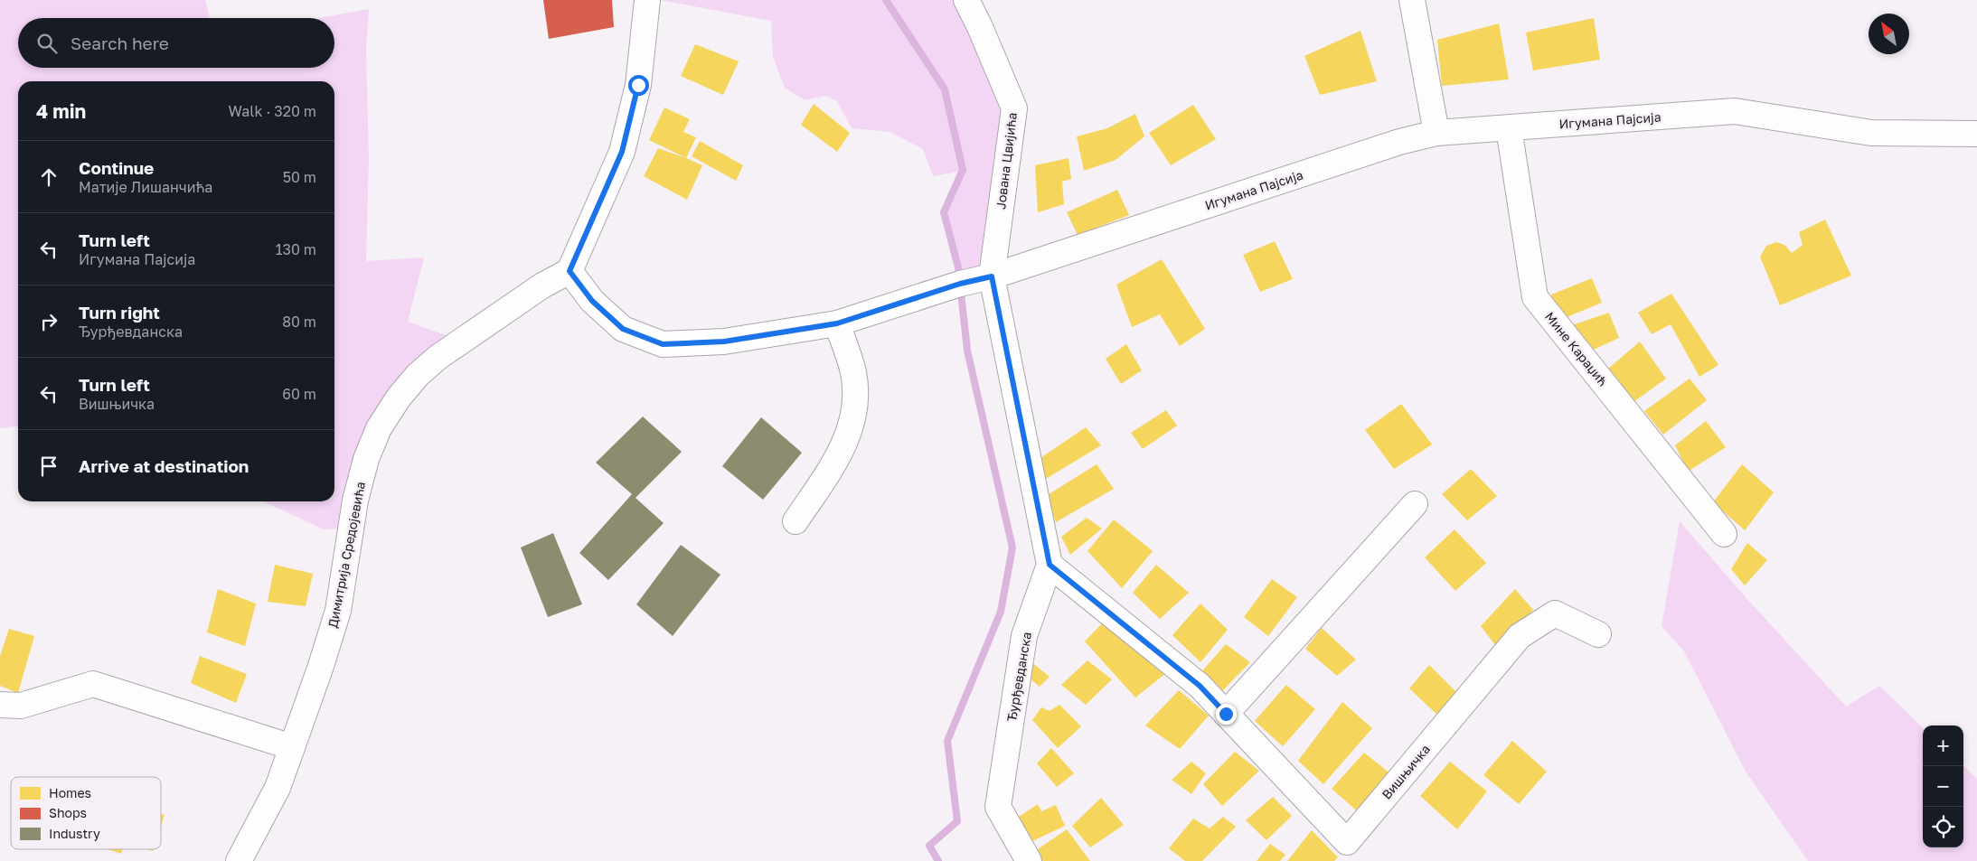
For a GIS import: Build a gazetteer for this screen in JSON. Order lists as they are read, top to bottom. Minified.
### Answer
{"streets":{"street":["Игумана Пајсија","Јована Цвијића","Мине Караџић","Димитрија Средојевића","Ђурђевданска","Вишњичка"]},"crossings":[["Игумана Пајсија","Јована Цвијића"],["Игумана Пајсија","Мине Караџић"],["Игумана Пајсија","Димитрија Средојевића"],["Ђурђевданска","Вишњичка"]],"legend":["Homes","Shops","Industry"],"north":"top left","page":{"search":"Search here","heading":["4 min","Walk · 320 m"],"list":[["Continue","Матије Лишанчића","50 m"],["Turn left","Игумана Пајсија","130 m"],["Turn right","Ђурђевданска","80 m"],["Turn left","Вишњичка","60 m"],"Arrive at destination"],"map_buttons":["+","−"]}}
